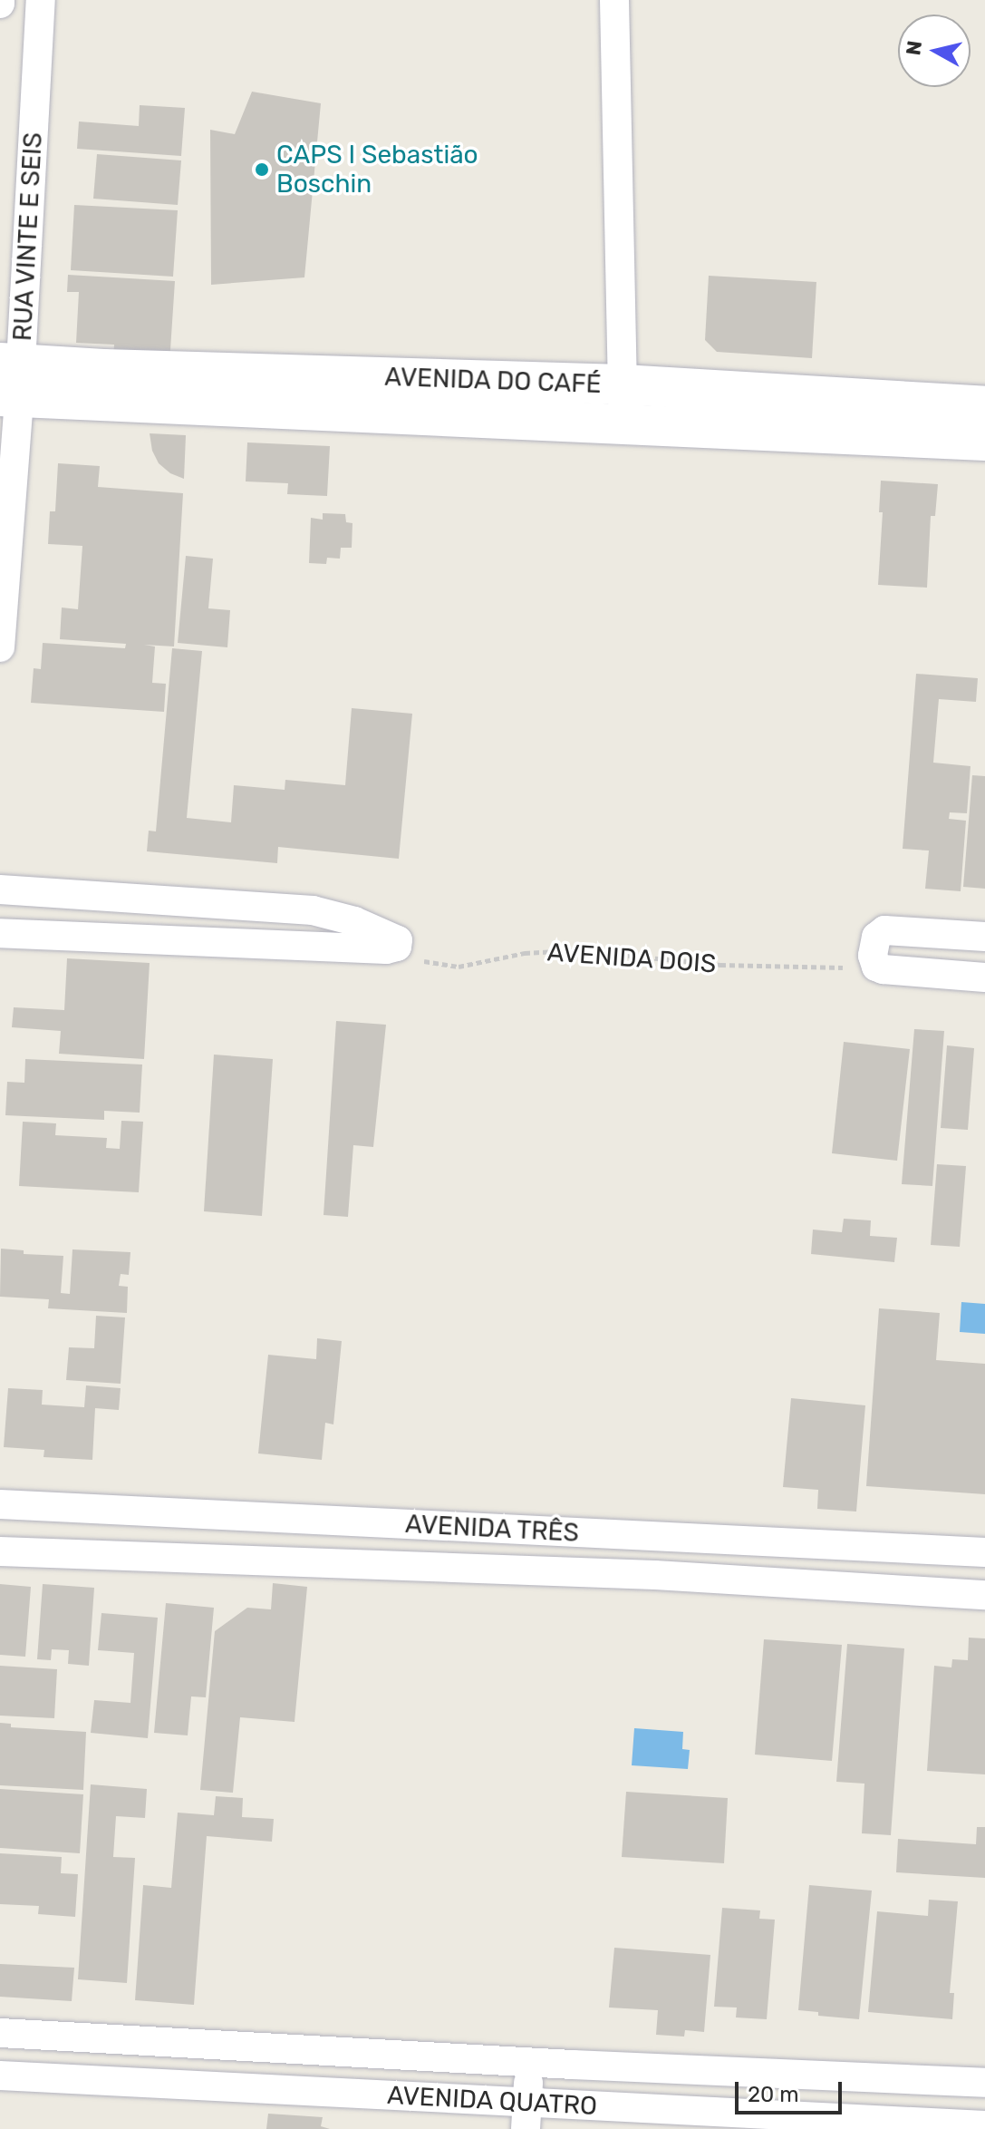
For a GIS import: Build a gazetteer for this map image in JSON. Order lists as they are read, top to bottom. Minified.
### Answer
{"streets":{"main road":["AVENIDA DO CAFÉ"],"street":["RUA VINTE E SEIS","AVENIDA TRÊS","AVENIDA QUATRO"],"path":["AVENIDA DOIS"]},"crossings":[["RUA VINTE E SEIS","AVENIDA DO CAFÉ"]],"places":["CAPS I Sebastião Boschin"],"scale_bar":"20 m","north":"left"}
